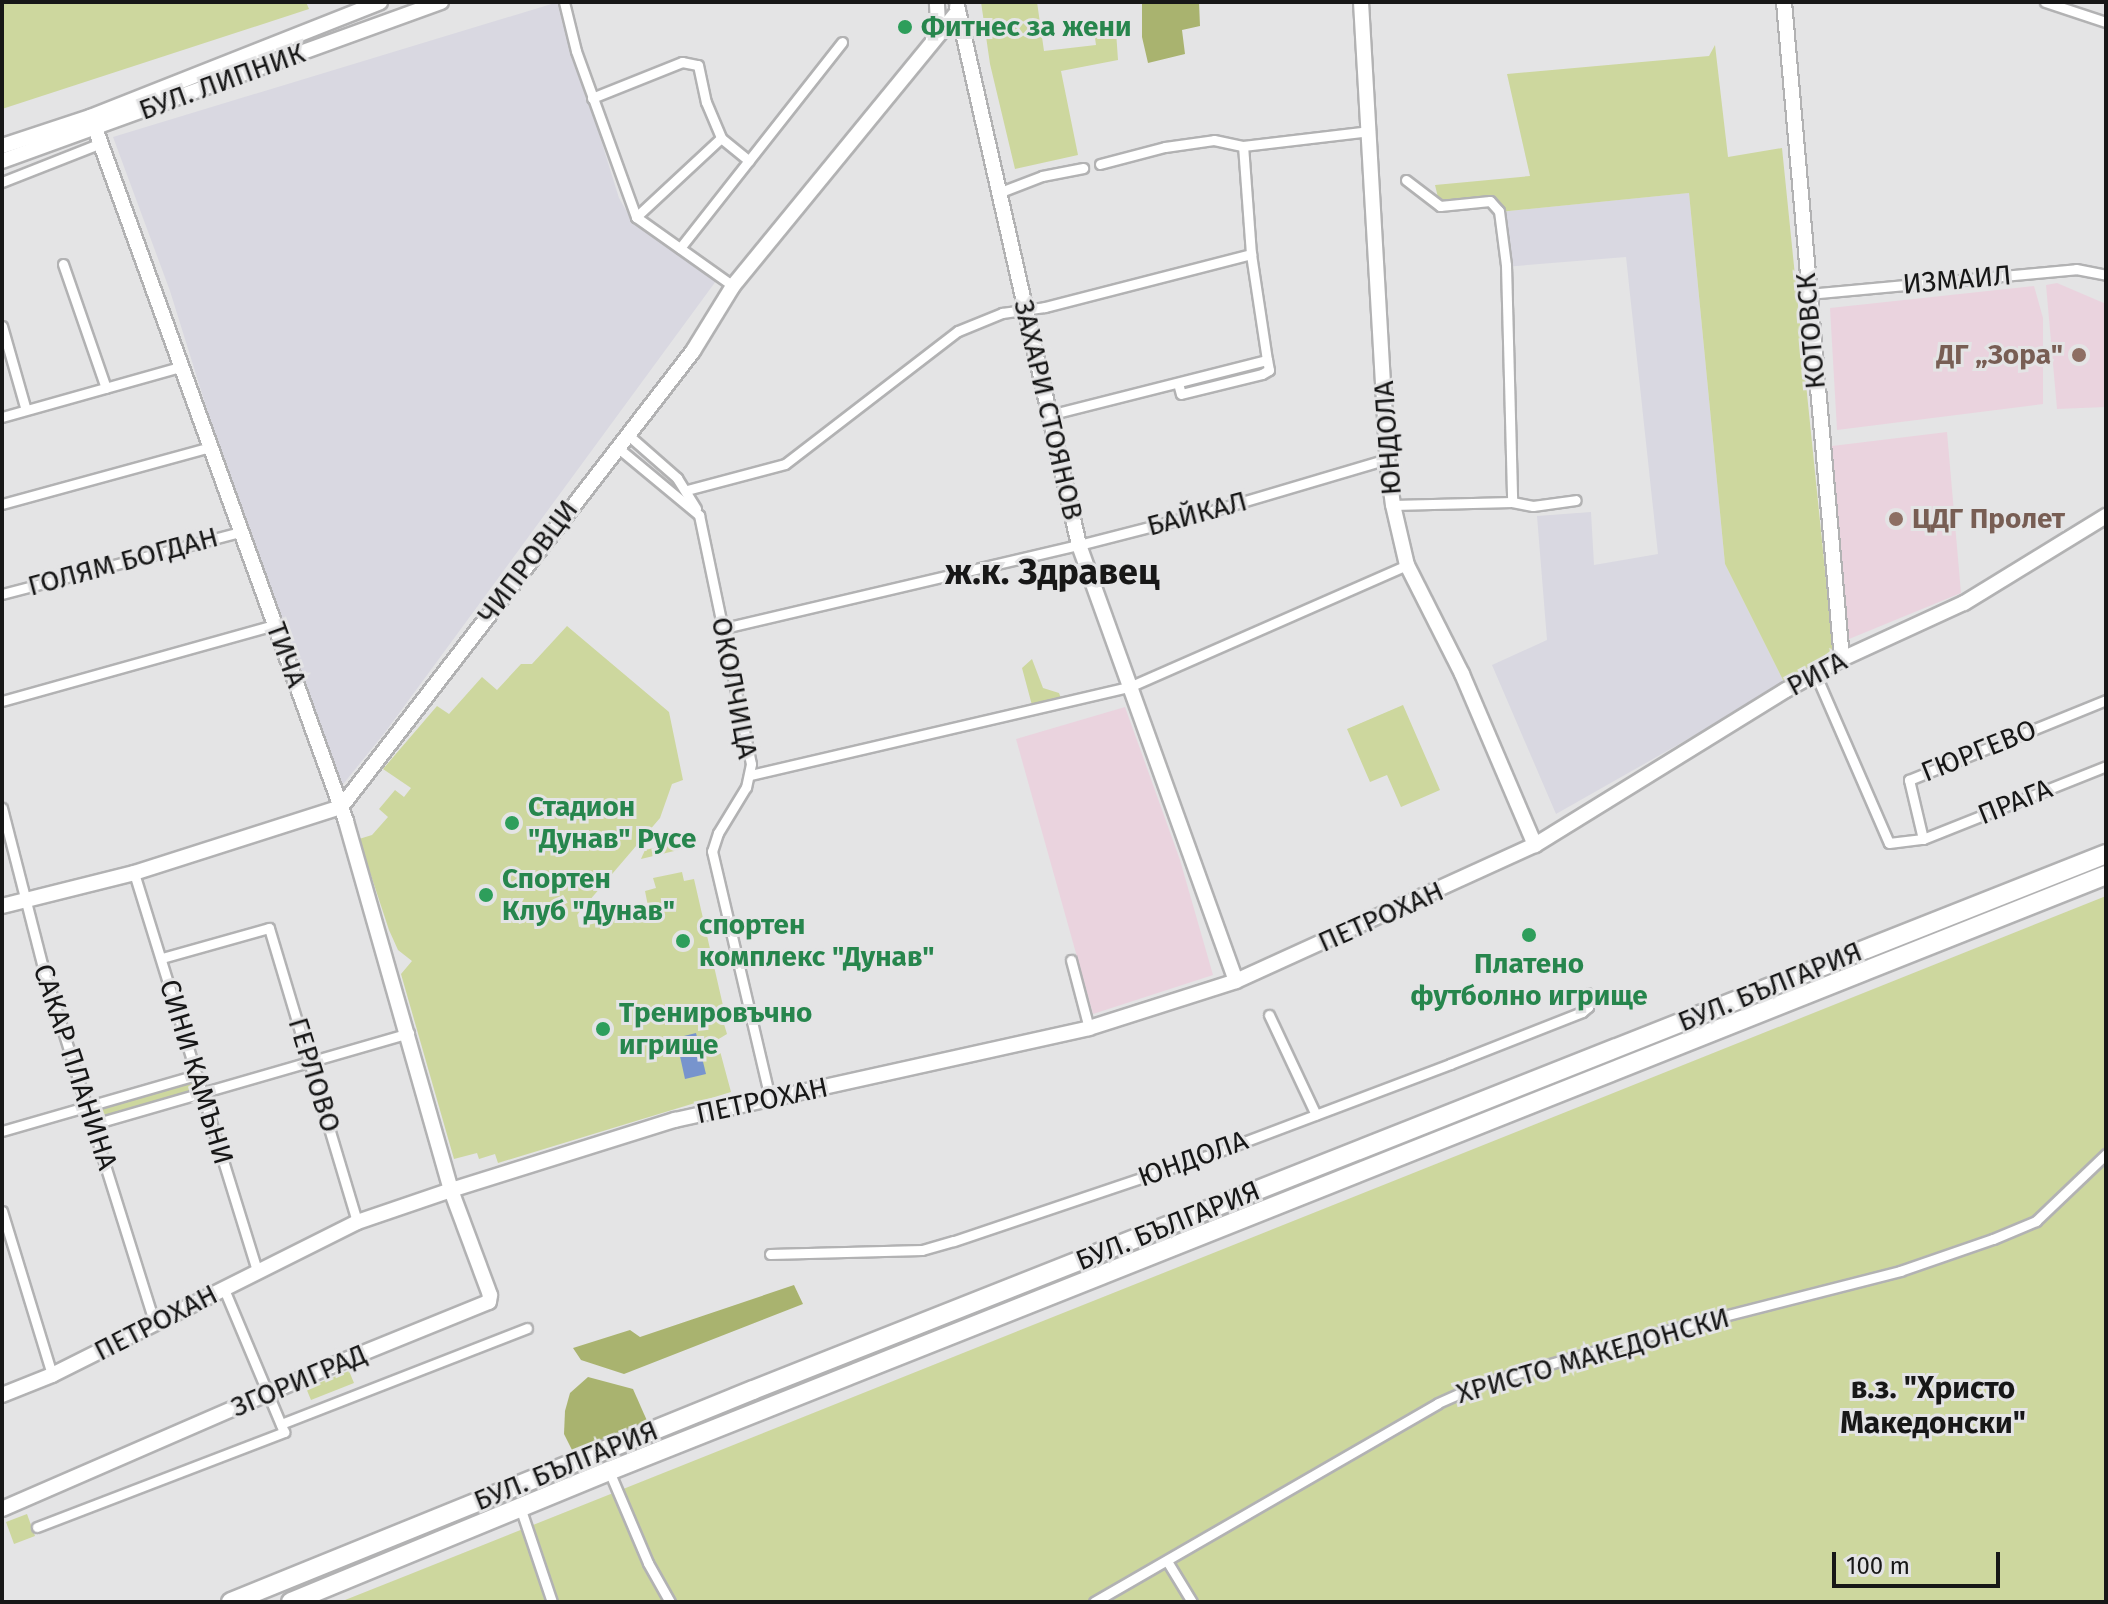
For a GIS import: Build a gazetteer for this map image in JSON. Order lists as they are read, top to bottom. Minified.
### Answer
{"streets":{"highway":["БУЛ. БЪЛГАРИЯ"],"street":["БУЛ. ЛИПНИК","ИЗМАИЛ","КОТОВСК","ЗАХАРИ СТОЯНОВ","ЮНДОЛА","БАЙКАЛ","ГОЛЯМ БОГДАН","ЧИПРОВЦИ","ТИЧА","РИГА","ОКОЛЧИЦА","ГЮРГЕВО","ПРАГА","ПЕТРОХАН","САКАР ПЛАНИНА","СИНИ КАМЪНИ","ГЕРЛОВО","ХРИСТО МАКЕДОНСКИ","ЗГОРИГРАД"]},"crossings":[["БУЛ. ЛИПНИК","ТИЧА"],["ИЗМАИЛ","КОТОВСК"],["КОТОВСК","РИГА"],["ЗАХАРИ СТОЯНОВ","БАЙКАЛ"],["ЗАХАРИ СТОЯНОВ","ЧИПРОВЦИ"],["ЗАХАРИ СТОЯНОВ","ПЕТРОХАН"],["ЮНДОЛА","БАЙКАЛ"],["ЮНДОЛА","РИГА"],["ЮНДОЛА","ПЕТРОХАН"],["БАЙКАЛ","ОКОЛЧИЦА"],["ГОЛЯМ БОГДАН","ТИЧА"],["ЧИПРОВЦИ","ТИЧА"],["ТИЧА","ПЕТРОХАН"],["ТИЧА","ЗГОРИГРАД"],["РИГА","ПЕТРОХАН"],["ОКОЛЧИЦА","ПЕТРОХАН"],["ГЮРГЕВО","ПРАГА"],["ПЕТРОХАН","САКАР ПЛАНИНА"],["ПЕТРОХАН","СИНИ КАМЪНИ"],["ПЕТРОХАН","ГЕРЛОВО"],["ПЕТРОХАН","ЗГОРИГРАД"],["СИНИ КАМЪНИ","ГЕРЛОВО"]],"districts":["ж.к. Здравец","в.з. \"Христо Македонски\""],"places":["Фитнес за жени","ДГ „Зора\"","ЦДГ Пролет","Стадион \"Дунав\" Русе","Спортен Клуб \"Дунав\"","Платено футболно игрище","спортен комплекс \"Дунав\"","Тренировъчно игрище"],"scale_bar":"100 m"}
